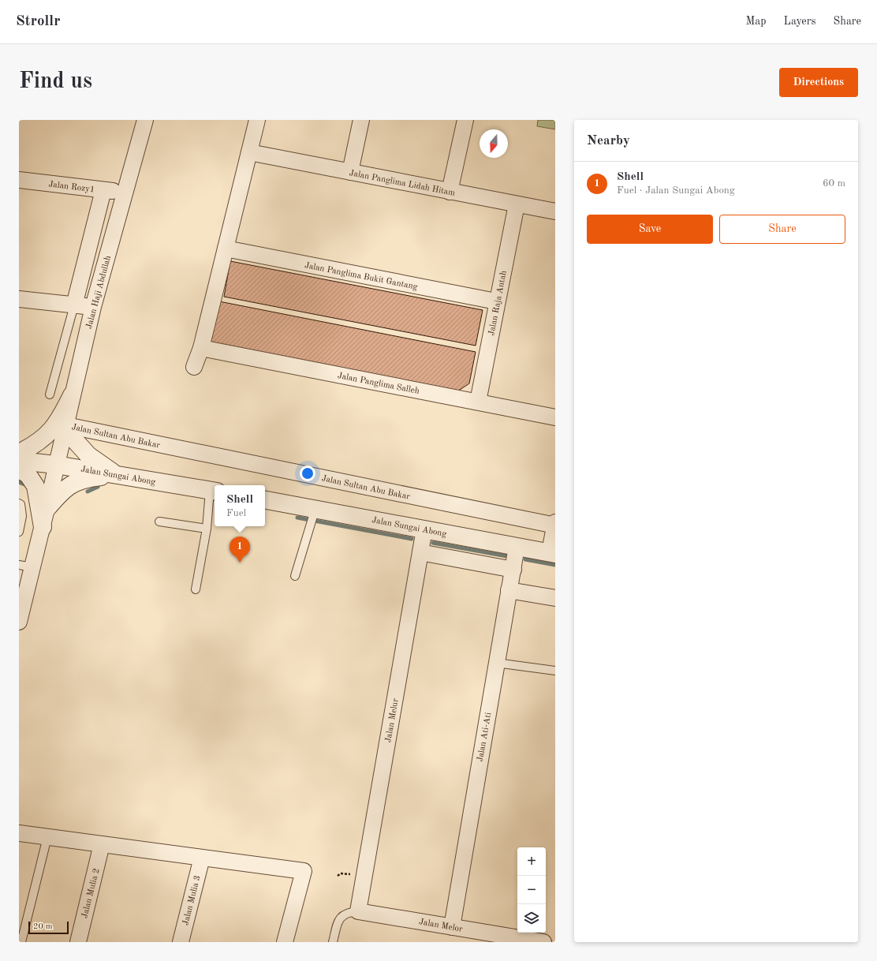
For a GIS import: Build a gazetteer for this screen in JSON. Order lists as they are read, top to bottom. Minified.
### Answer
{"streets":{"street":["Jalan Panglima Lidah Hitam","Jalan Rozy1","Jalan Panglima Bukit Gantang","Jalan Haji Abdullah","Jalan Raja Antah","Jalan Panglima Salleh","Jalan Sultan Abu Bakar","Jalan Sungai Abong","Jalan Melur","Jalan Ati-Ati","Jalan Mulia 2","Jalan Mulia 3","Jalan Melor"]},"crossings":[["Jalan Panglima Lidah Hitam","Jalan Raja Antah"],["Jalan Rozy1","Jalan Haji Abdullah"],["Jalan Panglima Bukit Gantang","Jalan Raja Antah"],["Jalan Haji Abdullah","Jalan Sultan Abu Bakar"],["Jalan Haji Abdullah","Jalan Sungai Abong"],["Jalan Raja Antah","Jalan Panglima Salleh"],["Jalan Sungai Abong","Jalan Melur"],["Jalan Sungai Abong","Jalan Ati-Ati"],["Jalan Melur","Jalan Melor"],["Jalan Ati-Ati","Jalan Melor"]],"scale_bar":"20 m","north":"bottom","page":{"header":"Strollr","nav":["Map","Layers","Share"],"buttons":["Directions",["Save","Share"]],"title":"Find us","heading":"Nearby","list":[{"mark":"1","name":"Shell","note":"Fuel · Jalan Sungai Abong","value":"60 m"}],"popup":["Shell","Fuel"],"pins":"1","map_buttons":["+","−"],"scale":"20 m"}}
